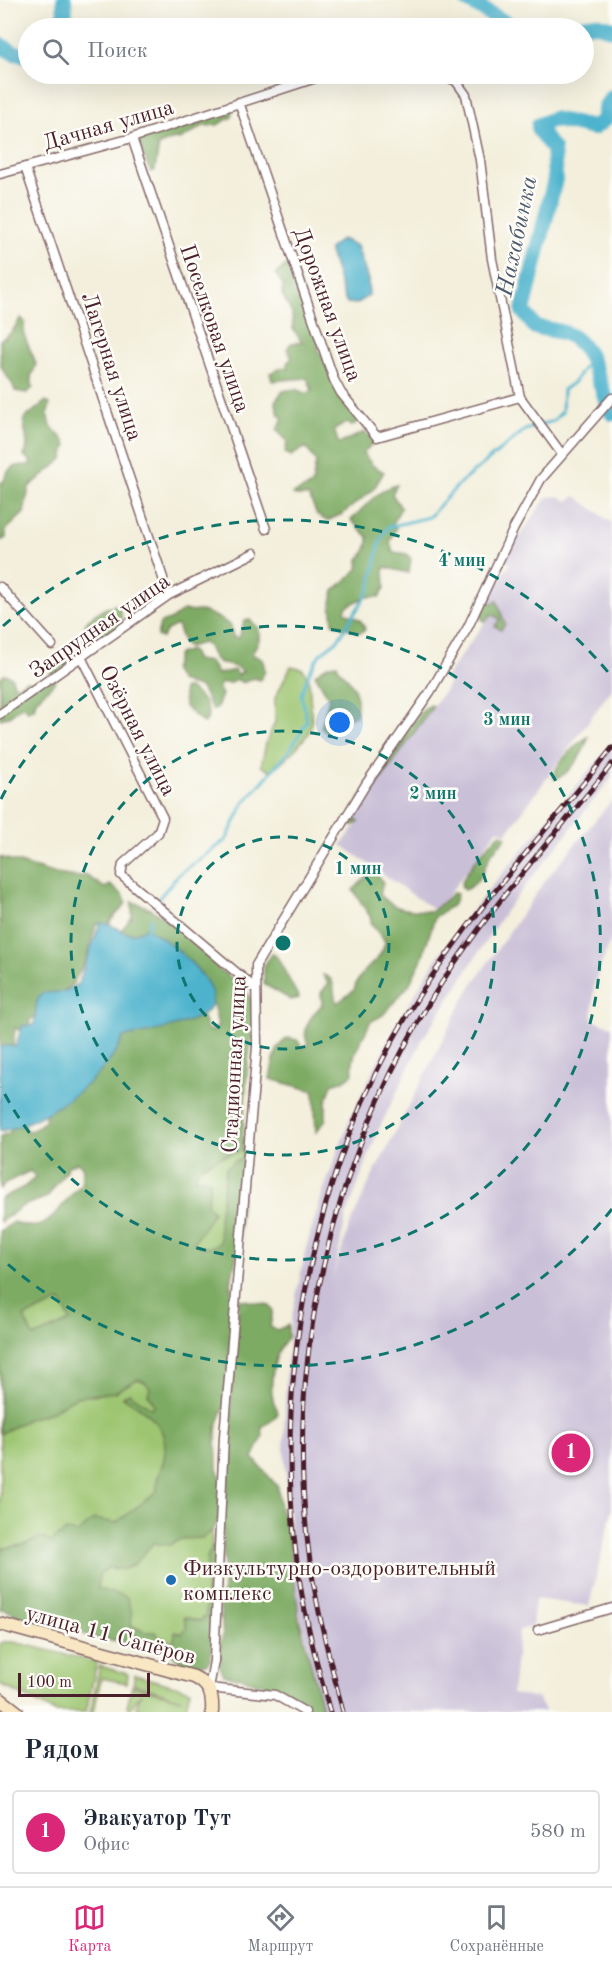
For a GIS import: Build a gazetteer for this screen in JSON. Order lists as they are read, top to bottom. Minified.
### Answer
{"streets":{"street":["Дачная улица","Дорожная улица","Поселковая улица","Лагерная улица","Запрудная улица","Озёрная улица","Стадионная улица","улица 11 Сапёров"]},"crossings":[["Дачная улица","Дорожная улица"],["Дачная улица","Поселковая улица"],["Дачная улица","Лагерная улица"],["Запрудная улица","Озёрная улица"],["Озёрная улица","Стадионная улица"],["Стадионная улица","улица 11 Сапёров"]],"water":["Нахабинка"],"places":["Физкультурно-оздоровительный комплекс"],"scale_bar":"100 m","page":{"search":"Поиск","pins":"1","scale":"100 m","heading":"Рядом","list":[{"mark":"1","name":"Эвакуатор Тут","note":"Офис","value":"580 m"}],"nav":["Карта","Маршрут","Сохранённые"]},"rings":["4 мин","3 мин","2 мин","1 мин"]}
